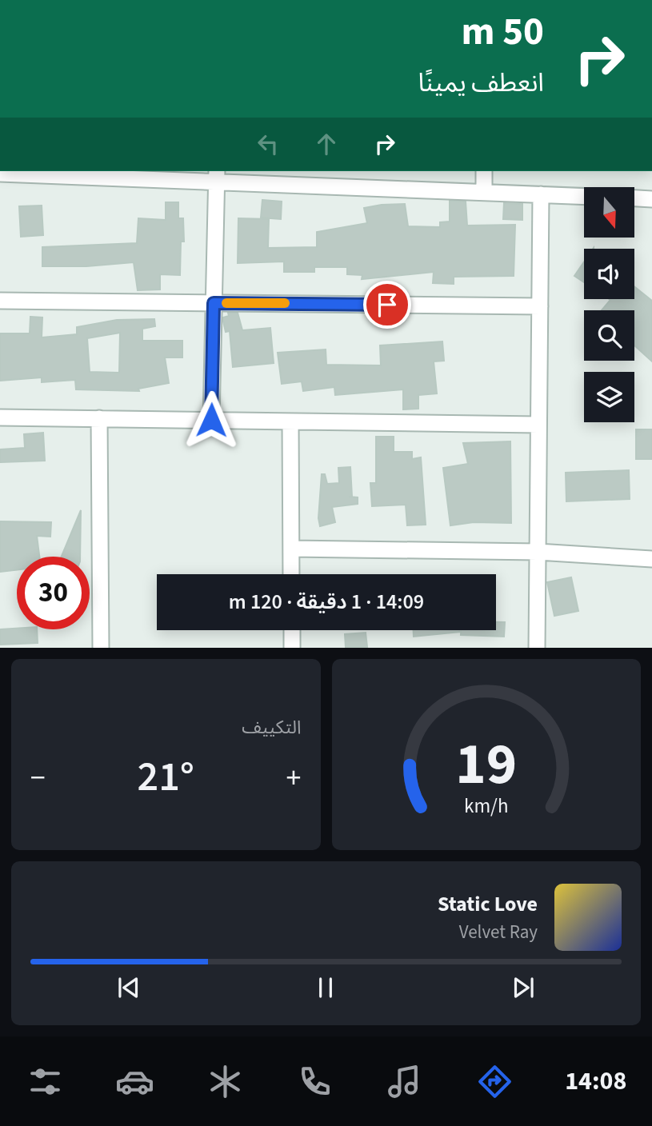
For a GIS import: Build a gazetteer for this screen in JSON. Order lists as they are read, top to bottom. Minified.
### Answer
{"north":"bottom","page":{"turn":["50 m","انعطف يمينًا"],"limit":"30","trip":"14:09 · 1 دقيقة · 120 m","tile":"التكييف","heat":["−","21°","+"],"song":["Static Love","Velvet Ray"],"tabs":"14:08","gauge":["19","km/h"]}}
